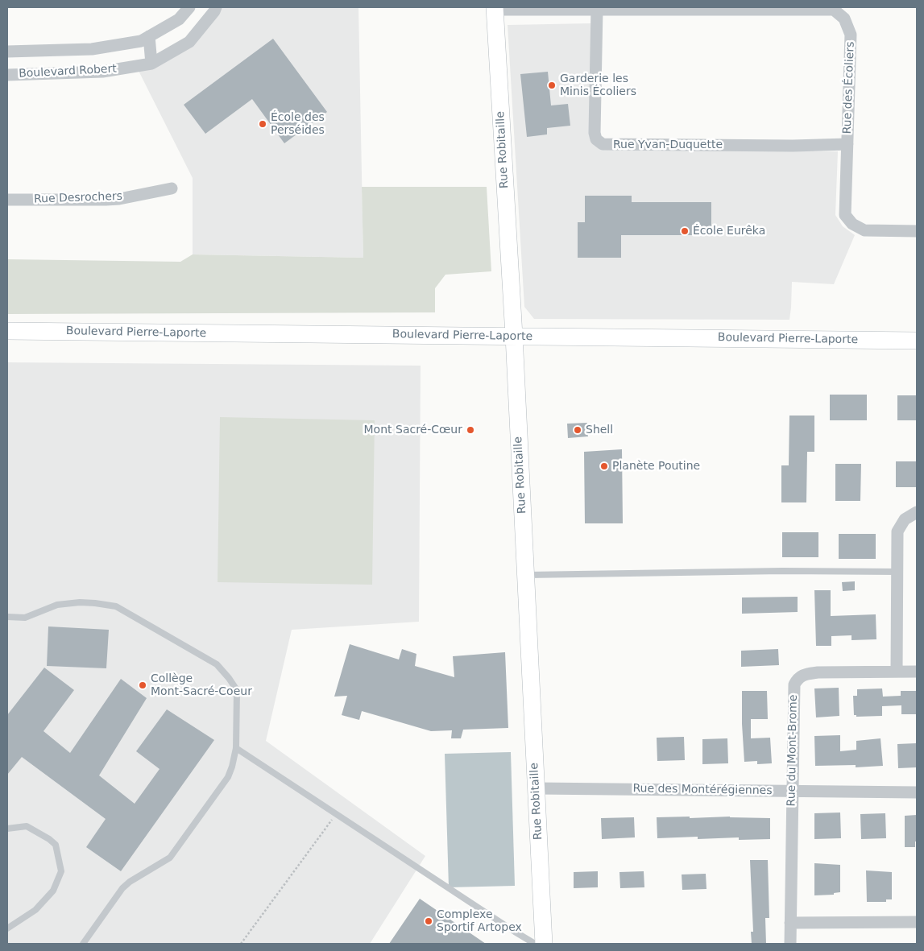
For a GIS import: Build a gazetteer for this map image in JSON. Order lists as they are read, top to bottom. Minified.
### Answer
{"streets":{"street":["Boulevard Robert","Rue des Écoliers","Rue Yvan-Duquette","Rue Robitaille","Rue Desrochers","Boulevard Pierre-Laporte","Rue du Mont-Brome","Rue des Montérégiennes"]},"crossings":[["Rue des Écoliers","Rue Yvan-Duquette"],["Rue des Écoliers","Rue Robitaille"],["Rue Robitaille","Boulevard Pierre-Laporte"],["Rue Robitaille","Rue des Montérégiennes"],["Rue du Mont-Brome","Rue des Montérégiennes"]],"places":["Garderie les Minis Écoliers","École des Perséides","École Eurêka","Mont Sacré-Cœur","Shell","Planète Poutine","Collège Mont-Sacré-Coeur","Complexe Sportif Artopex"]}
